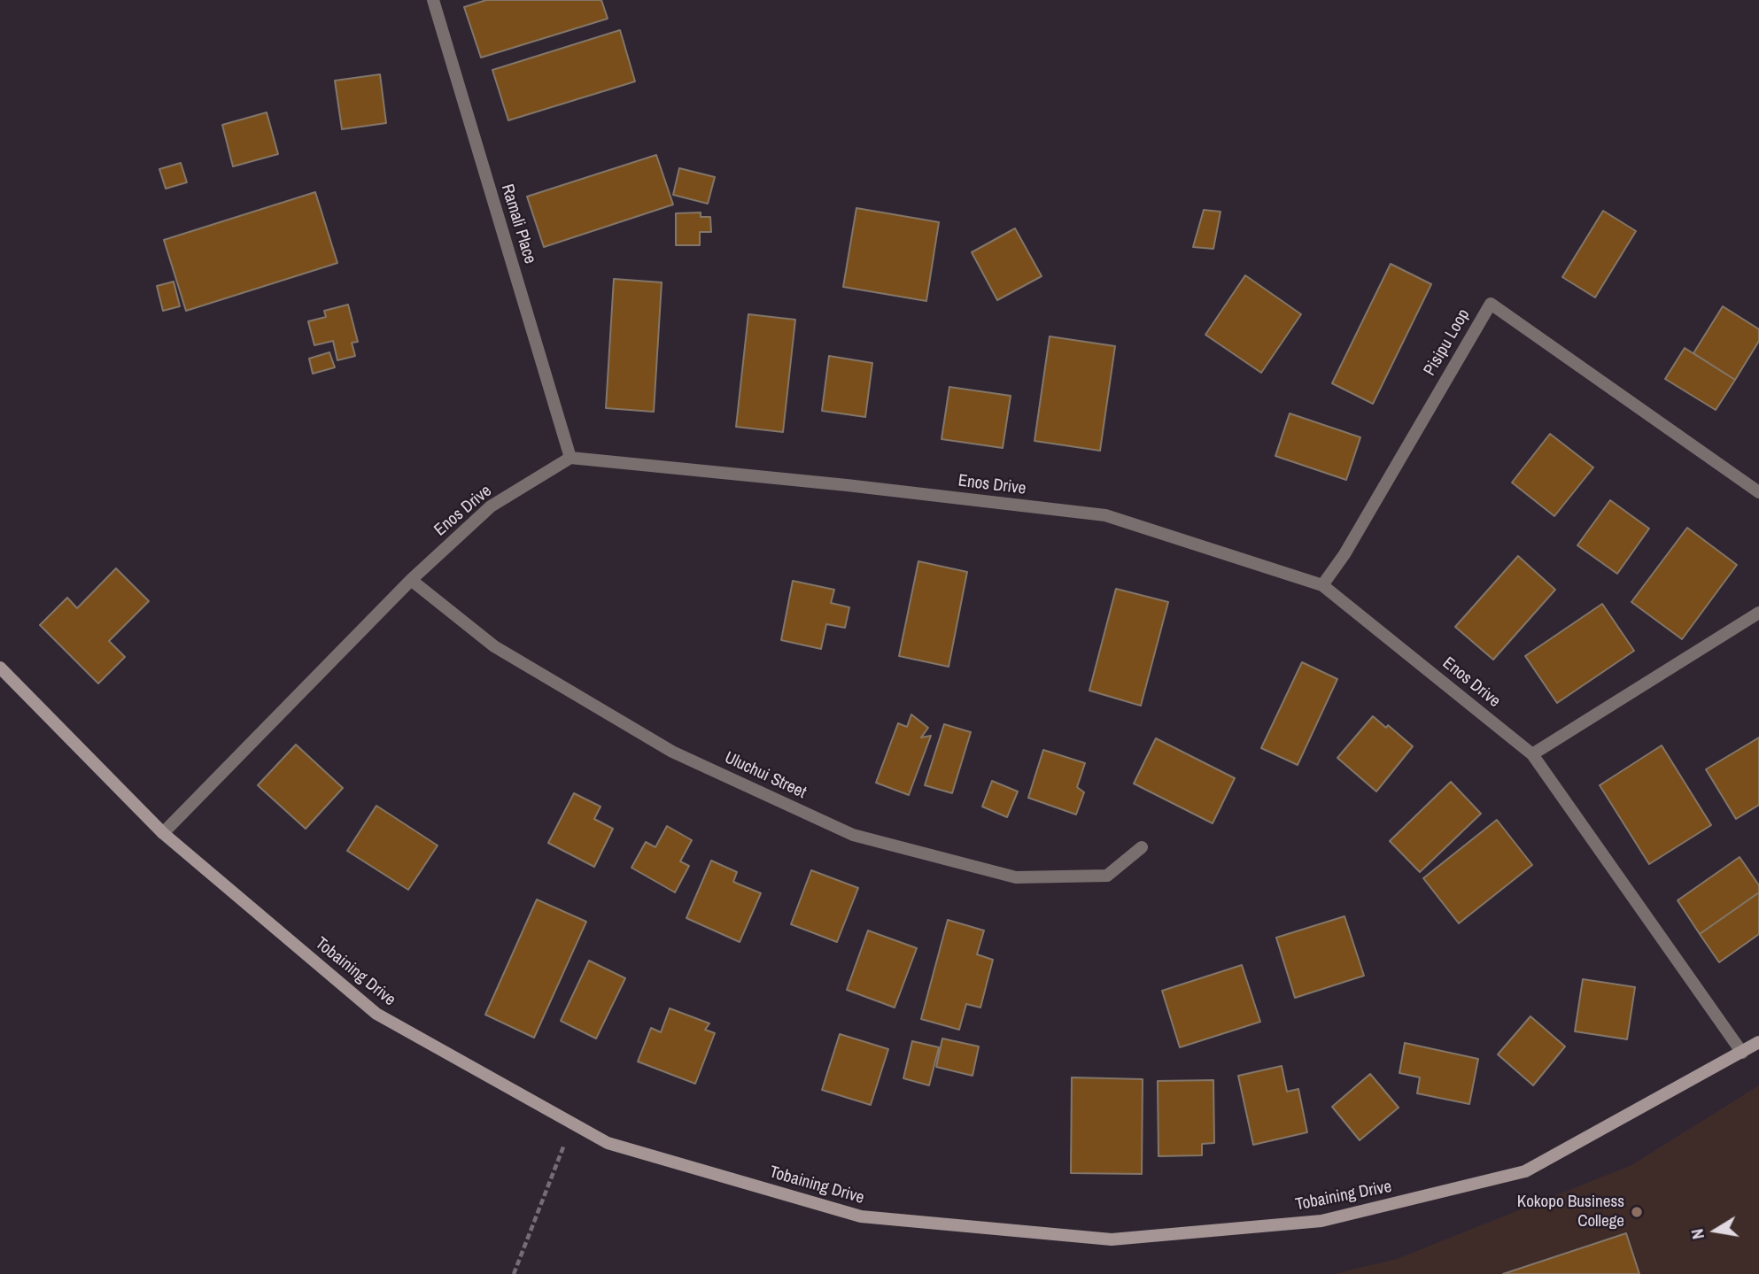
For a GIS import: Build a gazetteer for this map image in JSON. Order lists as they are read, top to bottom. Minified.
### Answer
{"streets":{"street":["Ramali Place","Pisipu Loop","Enos Drive","Uluchui Street","Tobaining Drive"]},"crossings":[["Ramali Place","Enos Drive"],["Pisipu Loop","Enos Drive"],["Enos Drive","Uluchui Street"],["Enos Drive","Tobaining Drive"]],"places":["Kokopo Business College"],"north":"left"}
